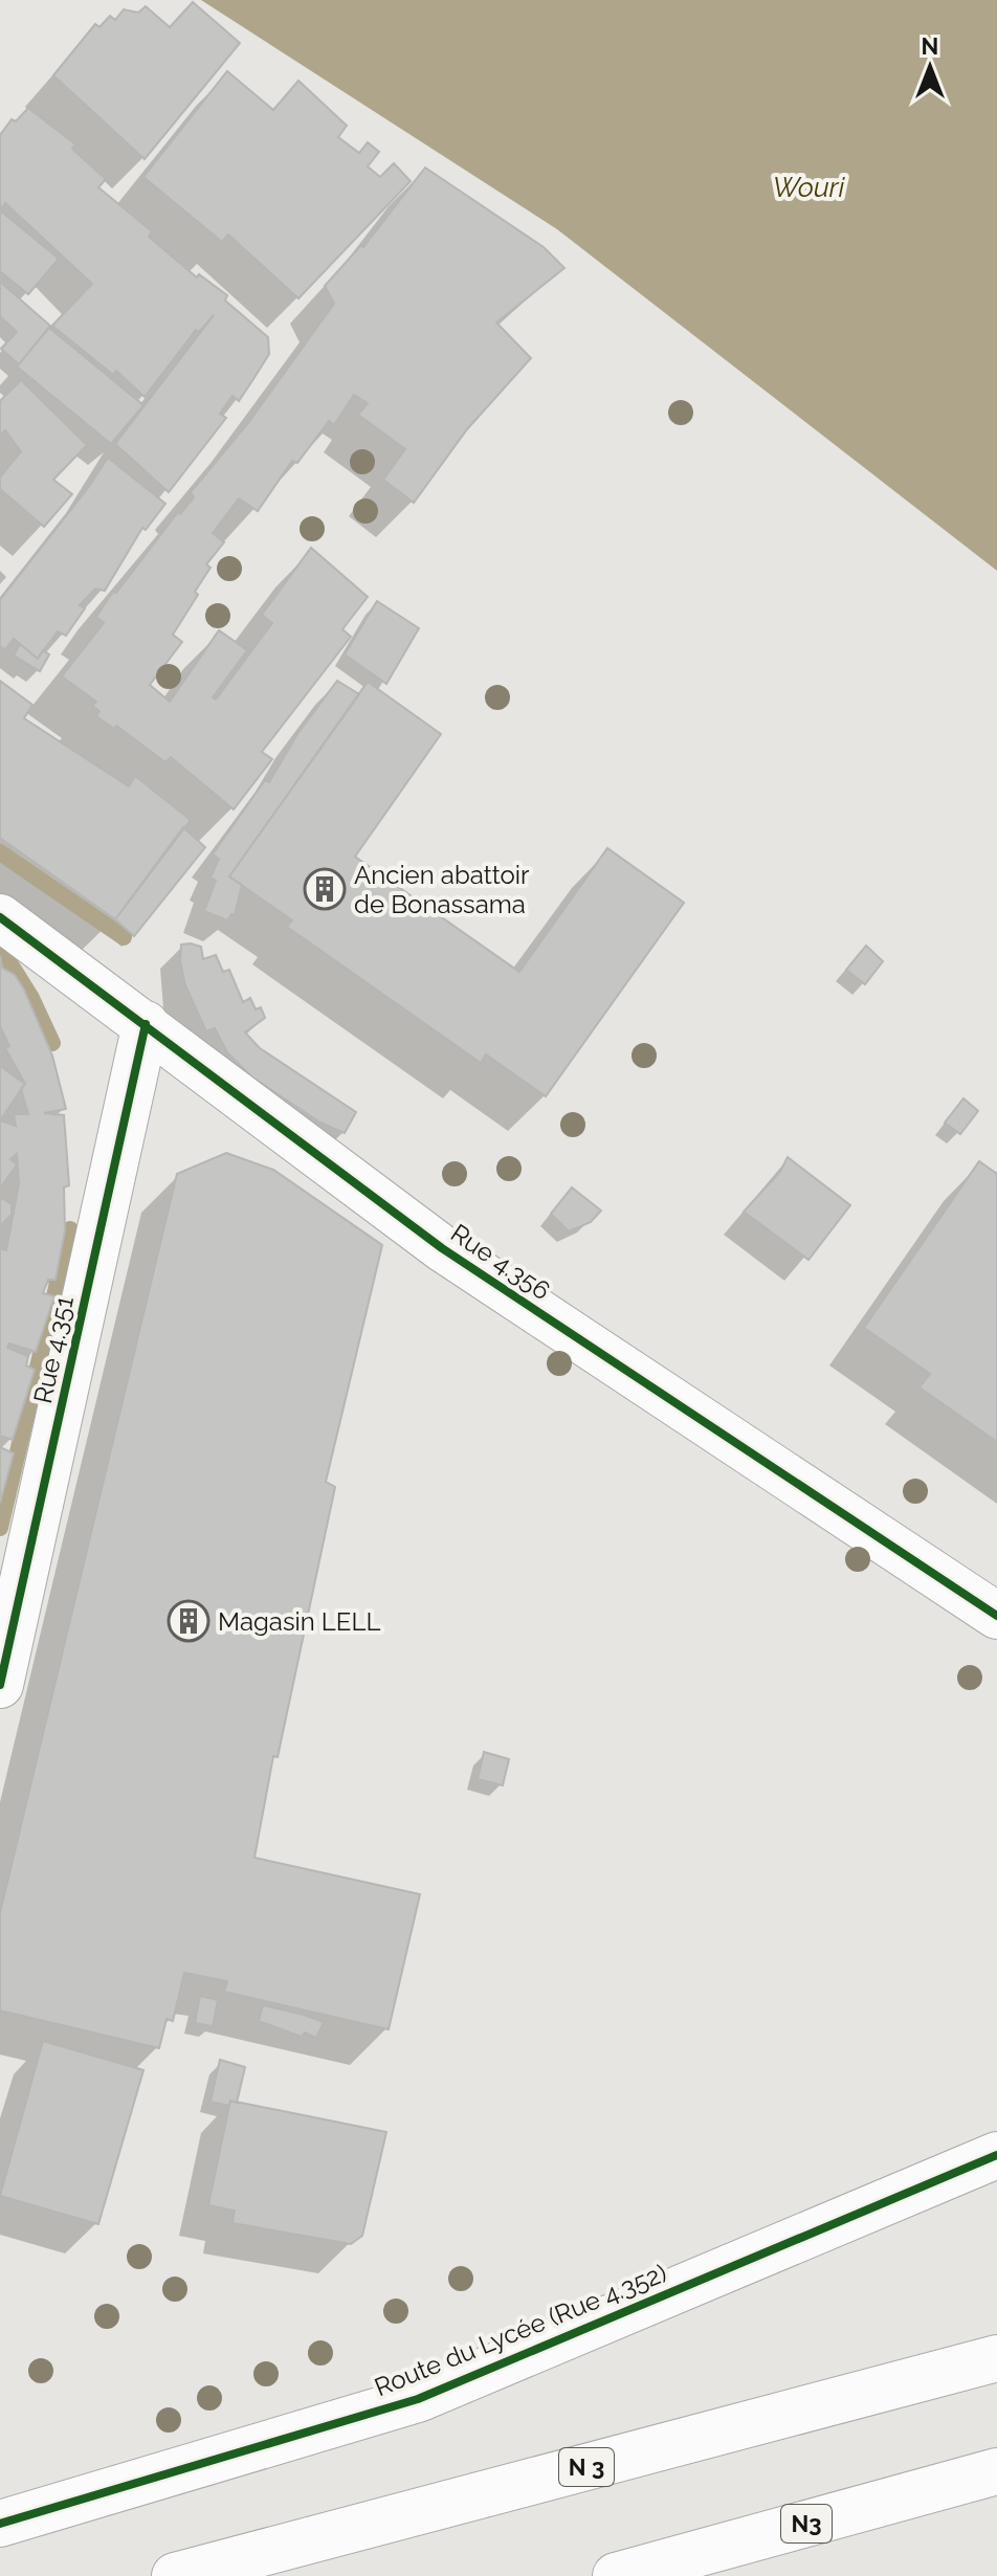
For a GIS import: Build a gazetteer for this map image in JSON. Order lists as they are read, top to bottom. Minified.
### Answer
{"streets":{"main road":["Rue 4.356","Rue 4.351","Route du Lycée (Rue 4.352)","N 3","N3"]},"crossings":[["Rue 4.356","Rue 4.351"]],"water":["Wouri"],"places":{"building":["Ancien abattoir de Bonassama","Magasin LELL"]},"north":"top"}
